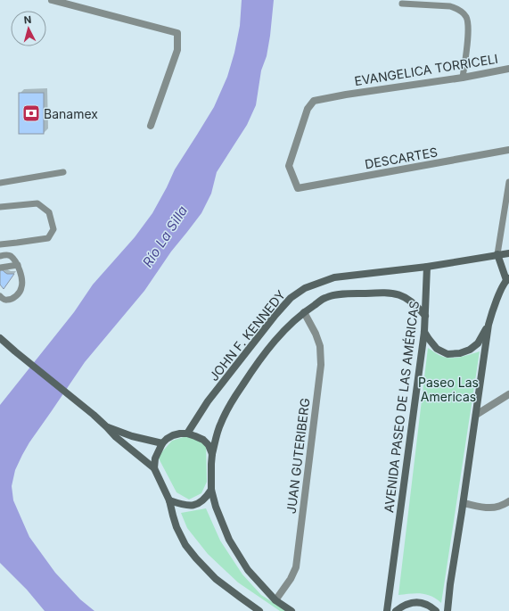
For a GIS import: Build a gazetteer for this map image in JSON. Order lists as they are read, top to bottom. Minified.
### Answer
{"streets":{"street":["EVANGELICA TORRICELI","DESCARTES","JOHN F. KENNEDY","AVENIDA PASEO DE LAS AMÉRICAS","JUAN GUTERIBERG"]},"crossings":[["EVANGELICA TORRICELI","DESCARTES"],["JOHN F. KENNEDY","AVENIDA PASEO DE LAS AMÉRICAS"],["JOHN F. KENNEDY","JUAN GUTERIBERG"]],"water":["Río La Silla"],"parks":["Paseo Las Americas"],"places":{"bank":["Banamex"]},"north":"top"}
